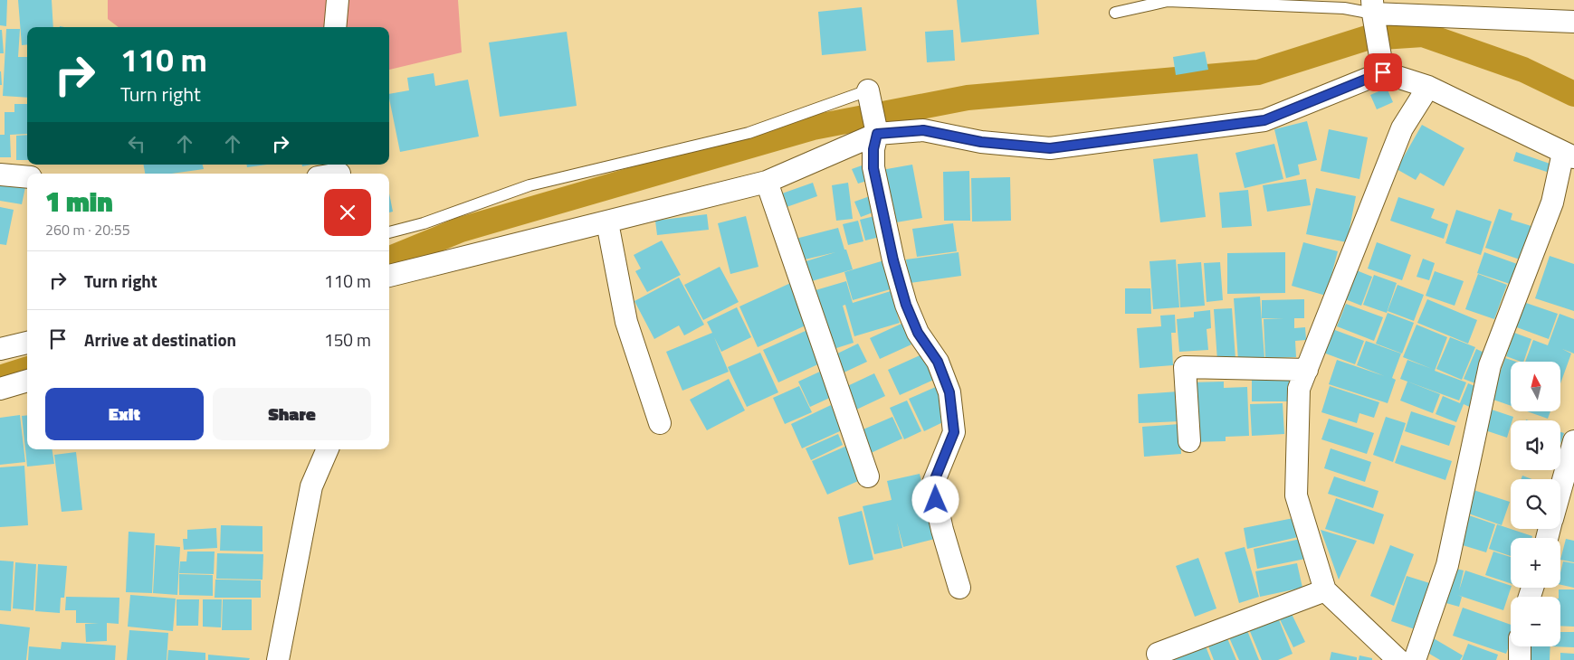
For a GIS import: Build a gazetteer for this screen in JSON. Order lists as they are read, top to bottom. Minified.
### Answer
{"north":"top","page":{"turn":["110 m","Turn right"],"heading":["1 min","260 m · 20:55"],"list":[{"name":"Turn right","value":"110 m"},{"name":"Arrive at destination","value":"150 m"}],"map_buttons":["+","−"],"buttons":["Exit","Share"]}}
